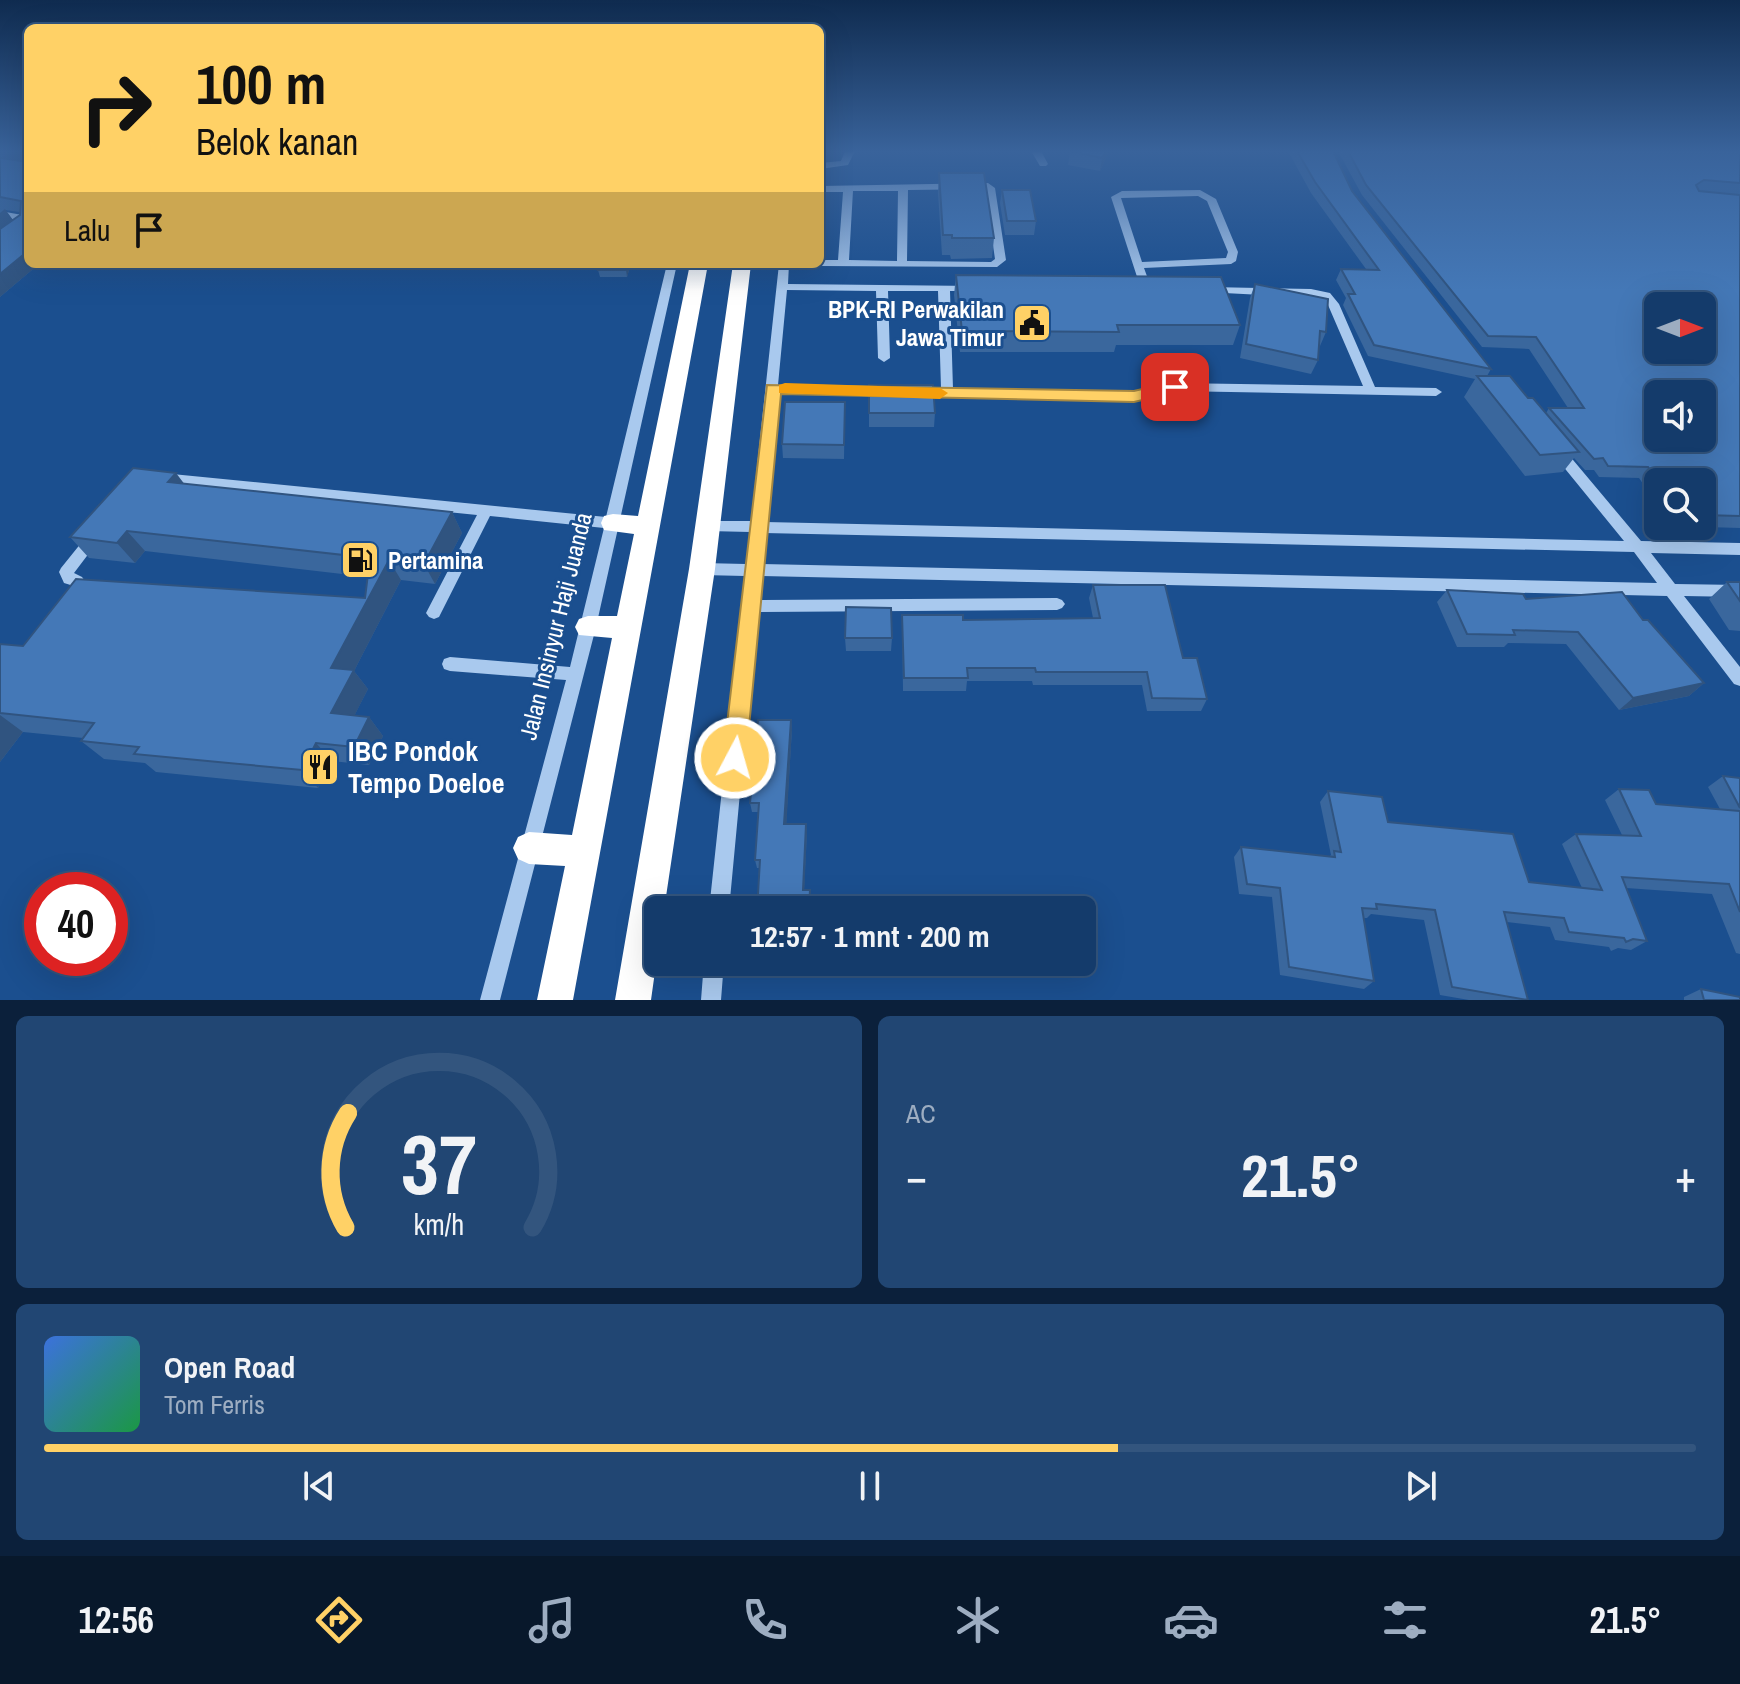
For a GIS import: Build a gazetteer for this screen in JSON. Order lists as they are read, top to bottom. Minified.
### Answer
{"streets":{"street":["Jalan Insinyur Haji Juanda"]},"places":{"public building":["BPK-RI Perwakilan Jawa Timur"],"fuel station":["Pertamina"],"restaurant":["IBC Pondok Tempo Doeloe"]},"north":"right","page":{"turn":["100 m","Belok kanan"],"then":"Lalu","limit":"40","trip":"12:57 · 1 mnt · 200 m","tile":"AC","heat":["−","21.5°","+"],"song":["Open Road","Tom Ferris"],"tabs":["12:56","21.5°"],"gauge":["37","km/h"]}}
